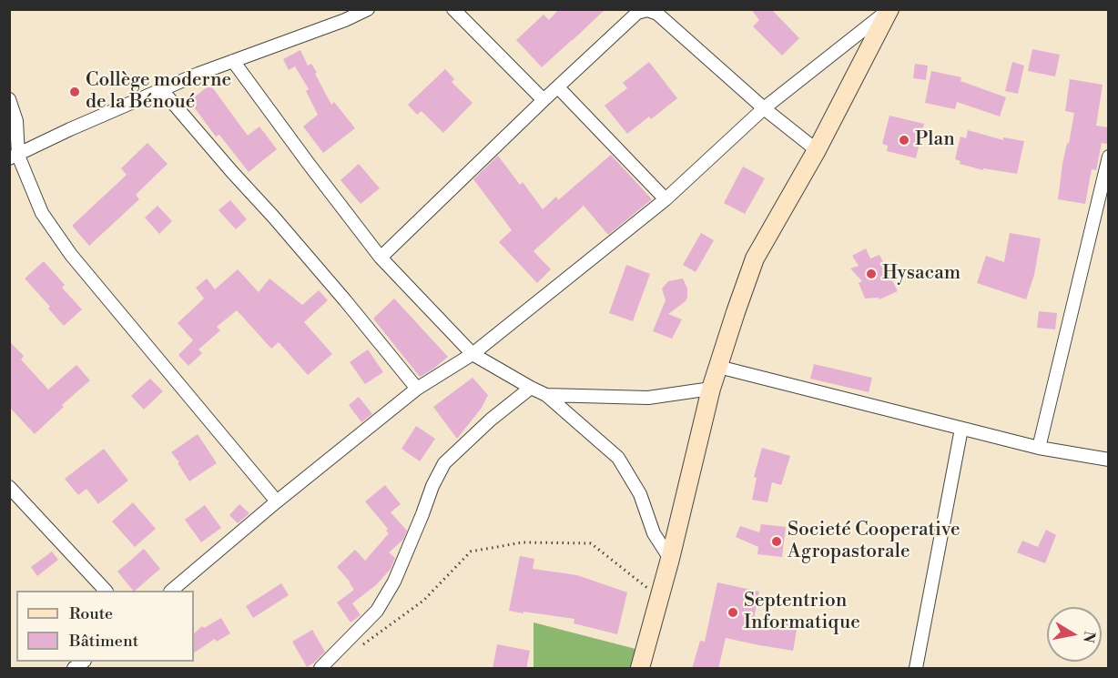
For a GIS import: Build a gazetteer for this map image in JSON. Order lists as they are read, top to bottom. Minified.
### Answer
{"places":["Collège moderne de la Bénoué","Plan","Hysacam","Societé Cooperative Agropastorale","Septentrion Informatique"],"legend":["Route","Bâtiment"],"north":"right"}
